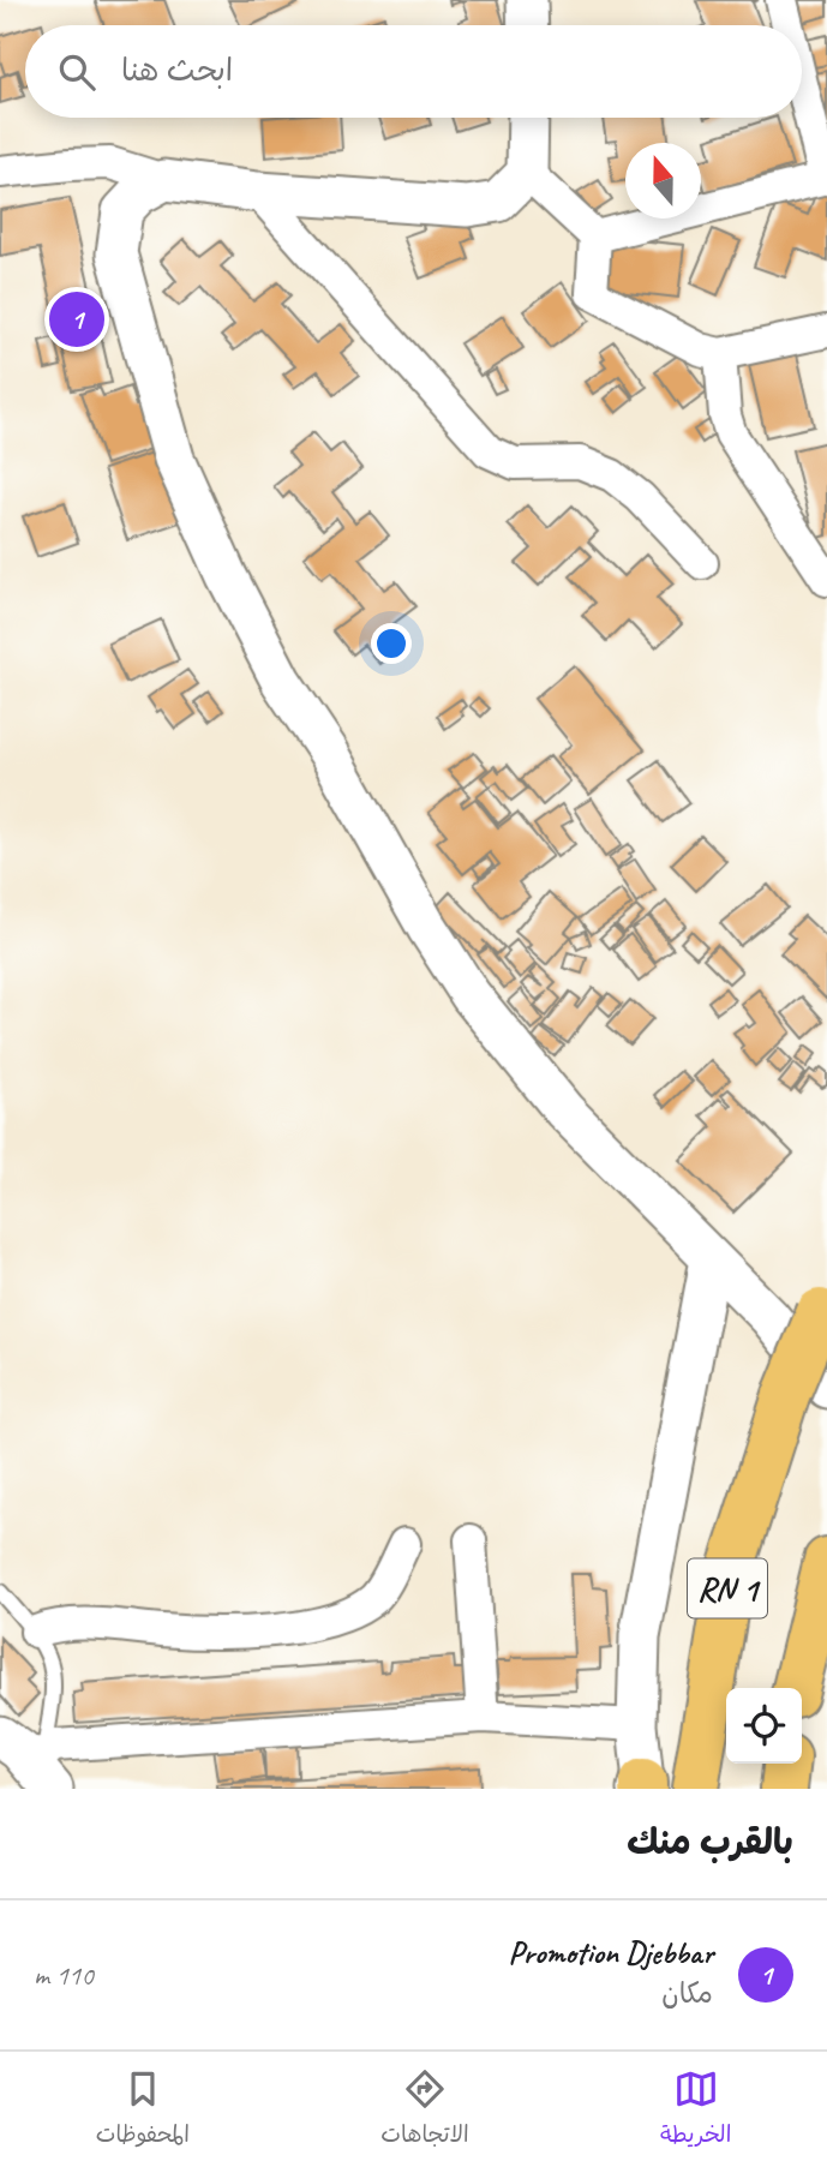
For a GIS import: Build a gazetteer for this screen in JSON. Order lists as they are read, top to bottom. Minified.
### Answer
{"streets":{"highway":["RN 1"]},"north":"top","page":{"search":"ابحث هنا","pins":"1","heading":"بالقرب منك","list":[{"mark":"1","name":"Promotion Djebbar","note":"مكان","value":"110 m"}],"nav":["الخريطة","الاتجاهات","المحفوظات"]}}
